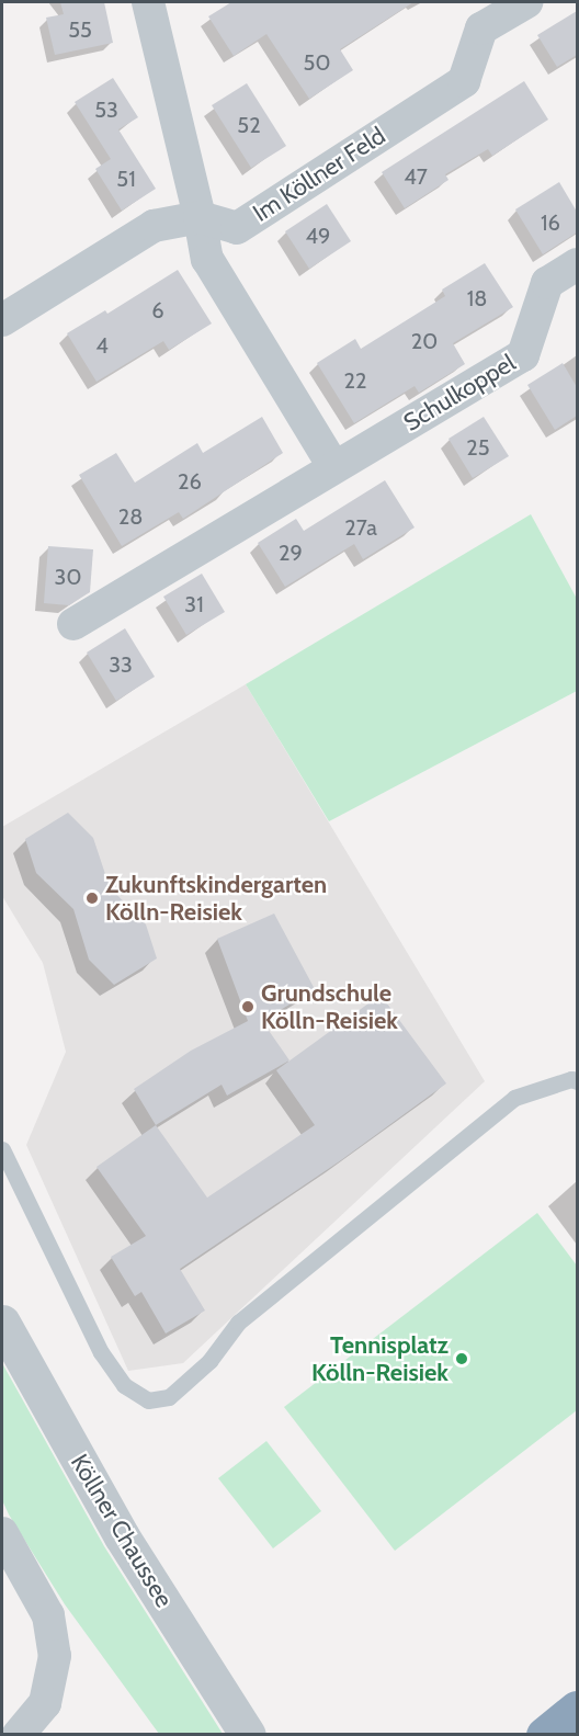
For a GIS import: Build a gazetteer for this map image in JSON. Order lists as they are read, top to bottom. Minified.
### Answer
{"streets":{"street":["Im Köllner Feld","Schulkoppel","Köllner Chaussee"]},"places":["Zukunftskindergarten Kölln-Reisiek","Grundschule Kölln-Reisiek","Tennisplatz Kölln-Reisiek"],"house_numbers":["55","50","53","52","47","51","16","49","18","6","20","4","22","25","26","28","27a","29","30","31","33"]}
